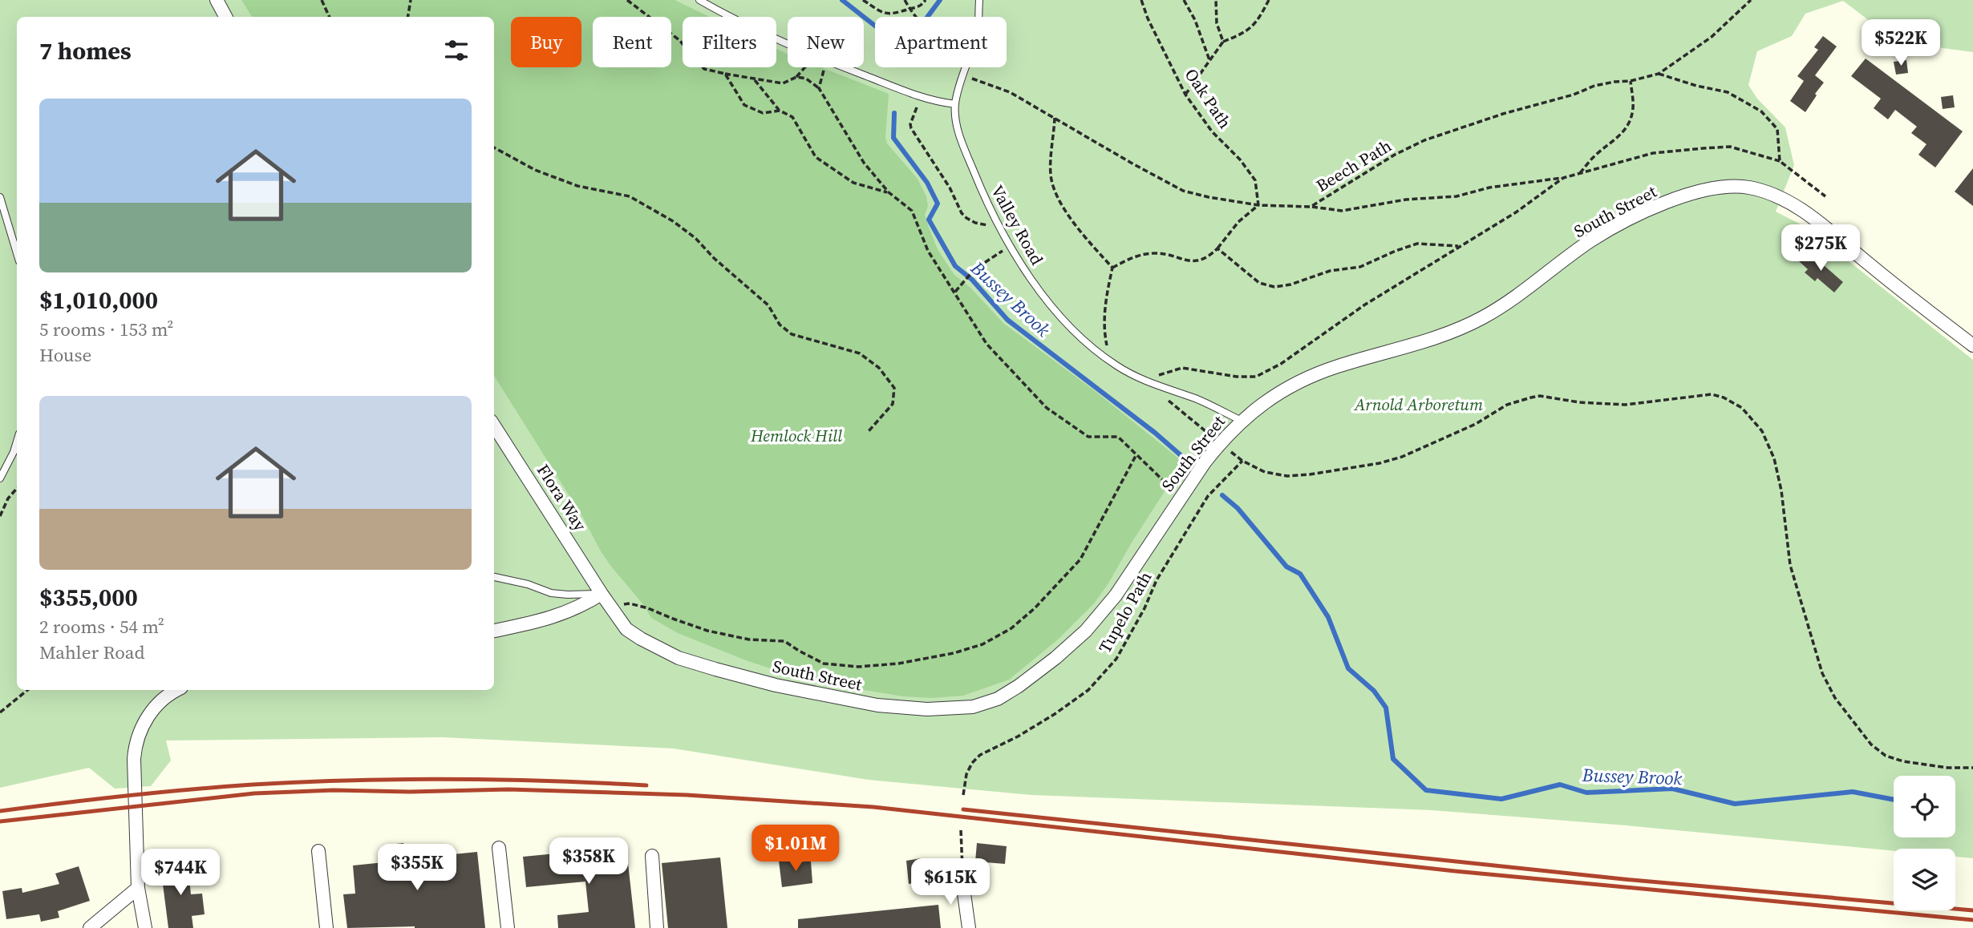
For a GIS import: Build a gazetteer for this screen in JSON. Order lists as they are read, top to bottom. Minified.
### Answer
{"streets":{"street":["South Street","Flora Way"],"lane":["Valley Road"],"path":["Oak Path","Beech Path","Tupelo Path"]},"crossings":[["Oak Path","Beech Path"],["Beech Path","Valley Road"],["South Street","Valley Road"],["South Street","Flora Way"]],"water":["Bussey Brook"],"parks":["Arnold Arboretum","Hemlock Hill"],"page":{"chip":["Buy","Rent","Filters","New","Apartment"],"heading":"7 homes","price":["$522K","$275K","$1.01M","$358K","$355K","$744K","$615K"],"list":[{"name":"$1,010,000","note":"5 rooms · 153 m² · House"},{"name":"$355,000","note":"2 rooms · 54 m² · Mahler Road"}]}}
